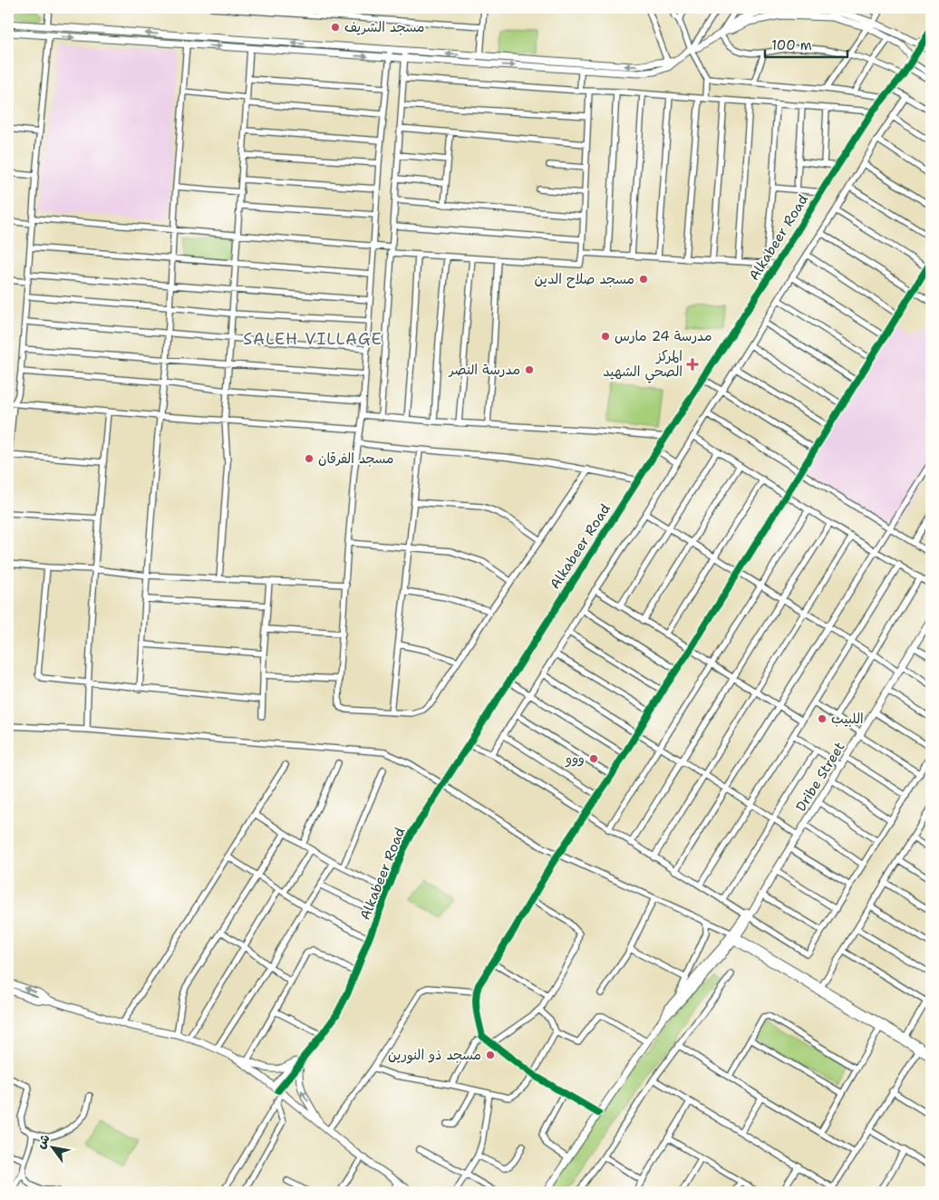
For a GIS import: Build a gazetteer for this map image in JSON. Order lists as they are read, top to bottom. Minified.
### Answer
{"streets":{"street":["Alkabeer Road","Dribe Street"]},"districts":["SALEH VILLAGE"],"places":{"other":["مسجد الشريف","مسجد صلاح الدين","مدرسة 24 مارس","مدرسة النصر","مسجد الفرقان","اللبيب","ووو","مسجد ذو النورين"],"health":["المركز الصحي الشهيد"]},"scale_bar":"100 m","north":"top left"}
